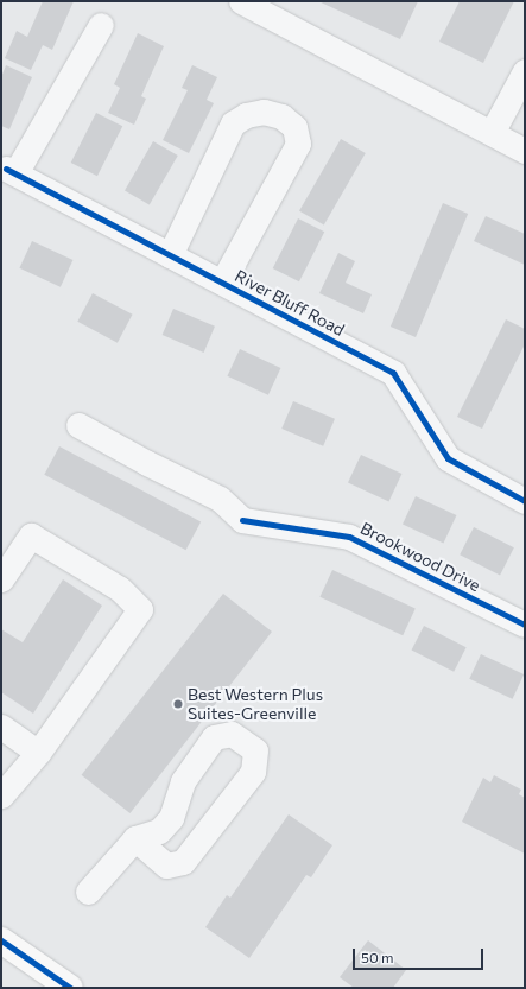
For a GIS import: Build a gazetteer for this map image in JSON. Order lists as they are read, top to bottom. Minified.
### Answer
{"streets":{"street":["River Bluff Road","Brookwood Drive"]},"places":["Best Western Plus Suites-Greenville"],"scale_bar":"50 m"}
